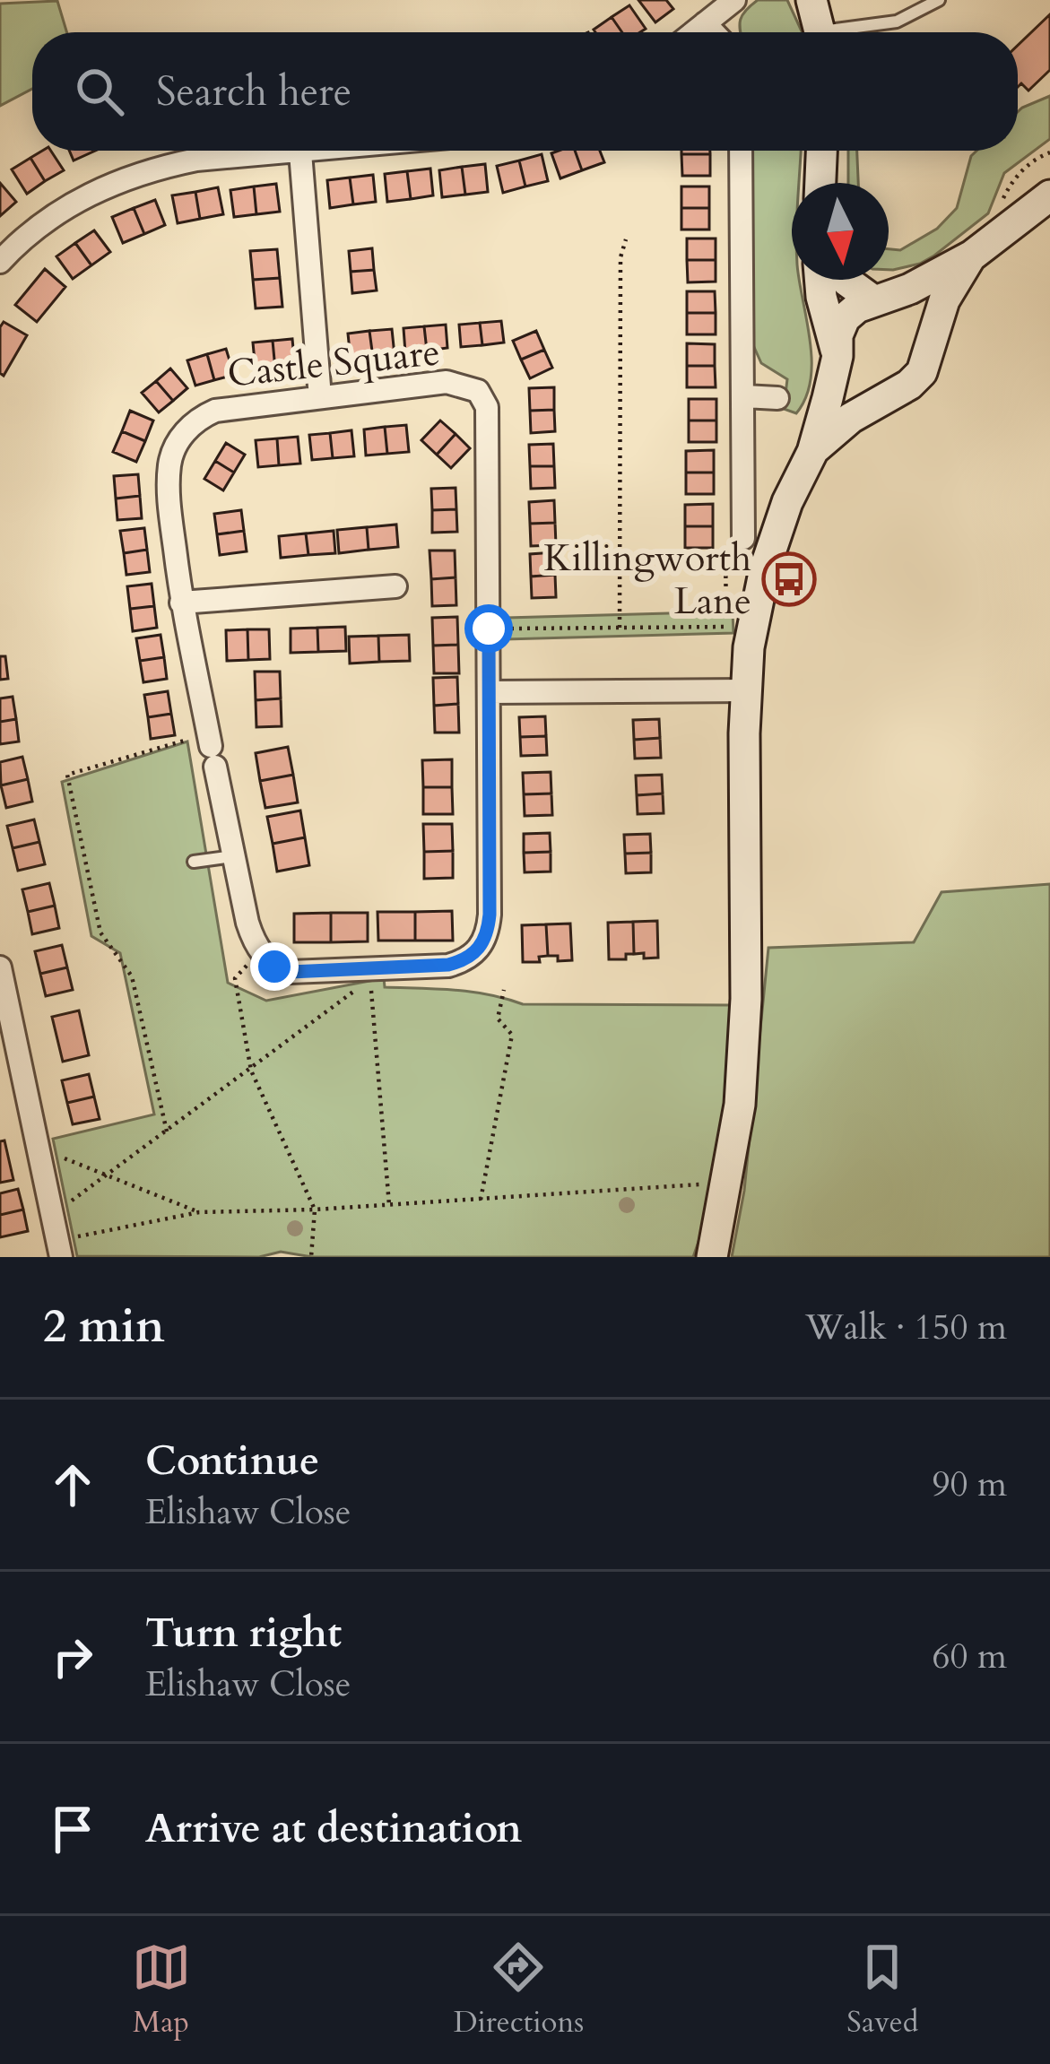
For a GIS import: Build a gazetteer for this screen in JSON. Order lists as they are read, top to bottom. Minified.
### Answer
{"streets":{"street":["Castle Square"]},"places":{"bus stop":["Killingworth Lane"]},"north":"bottom","page":{"search":"Search here","heading":["2 min","Walk · 150 m"],"list":[["Continue","Elishaw Close","90 m"],["Turn right","Elishaw Close","60 m"],"Arrive at destination"],"nav":["Map","Directions","Saved"]}}
